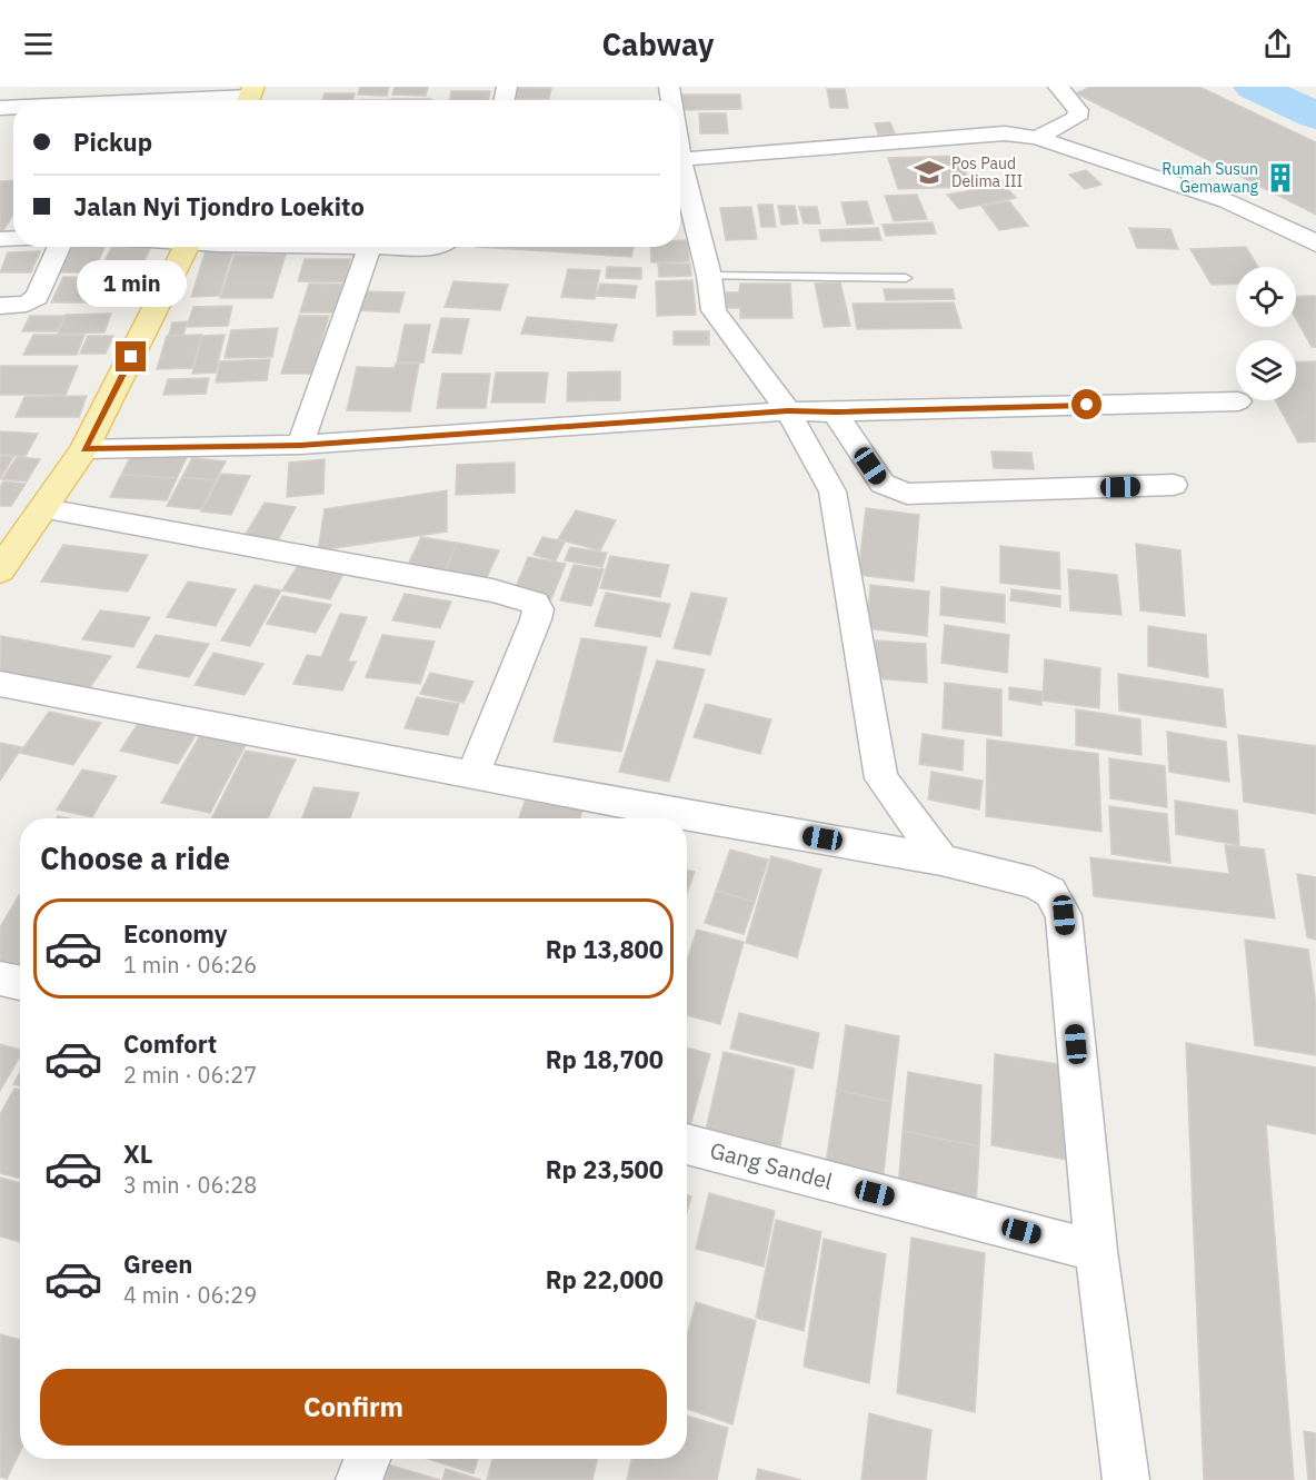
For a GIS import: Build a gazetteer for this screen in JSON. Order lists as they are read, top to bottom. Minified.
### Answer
{"streets":{"street":["Gang Sandel"]},"places":{"school or university":["Pos Paud Delima III"],"building":["Rumah Susun Gemawang"]},"page":{"header":"Cabway","banner":["Pickup","Jalan Nyi Tjondro Loekito"],"bubble":"1 min","heading":"Choose a ride","list":[{"name":"Economy","note":"1 min · 06:26","value":"Rp 13,800"},{"name":"Comfort","note":"2 min · 06:27","value":"Rp 18,700"},{"name":"XL","note":"3 min · 06:28","value":"Rp 23,500"},{"name":"Green","note":"4 min · 06:29","value":"Rp 22,000"}],"buttons":"Confirm"}}
